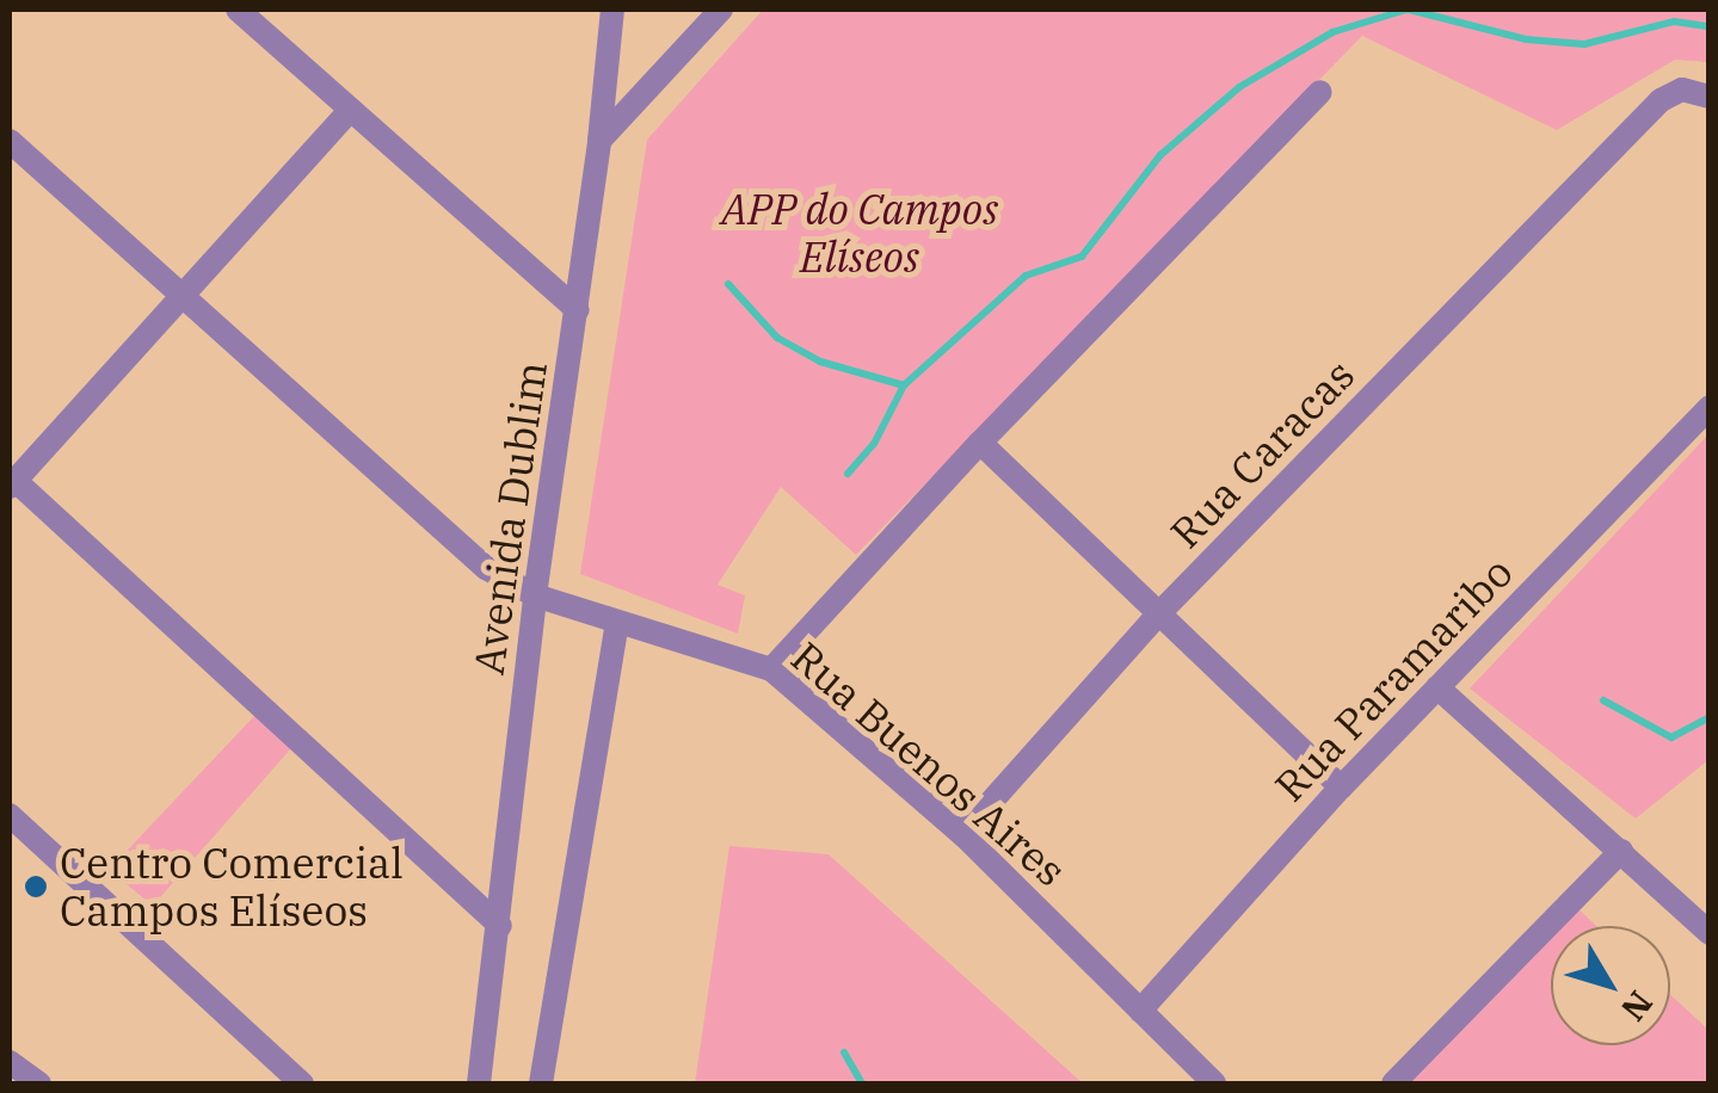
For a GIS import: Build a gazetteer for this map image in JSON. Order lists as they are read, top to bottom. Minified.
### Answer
{"streets":{"street":["Rua Caracas","Avenida Dublim","Rua Paramaribo","Rua Buenos Aires"]},"crossings":[["Rua Caracas","Rua Buenos Aires"],["Avenida Dublim","Rua Buenos Aires"],["Rua Paramaribo","Rua Buenos Aires"]],"parks":["APP do Campos Elíseos"],"places":["Centro Comercial Campos Elíseos"],"north":"bottom right"}
